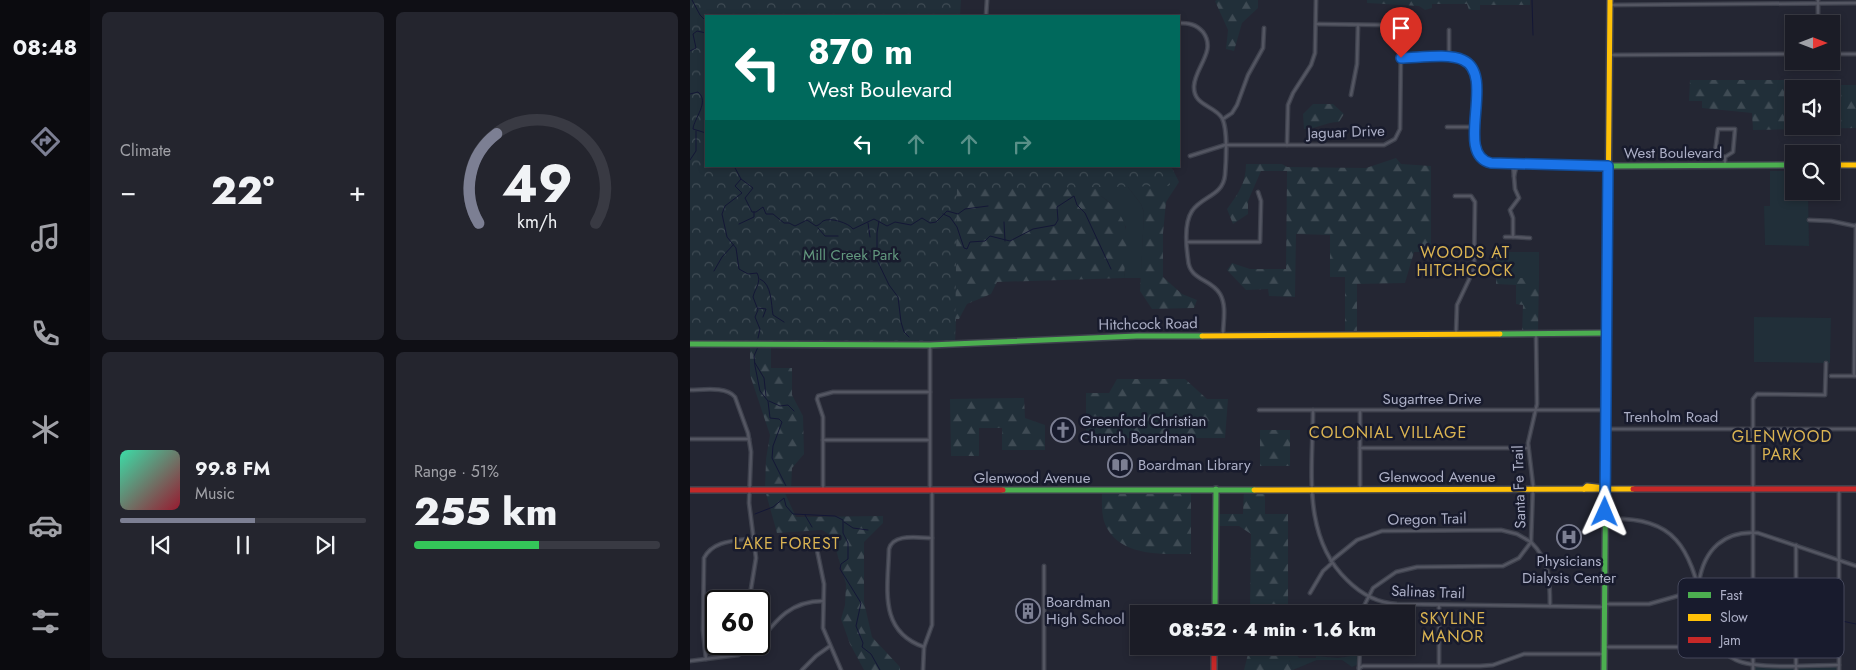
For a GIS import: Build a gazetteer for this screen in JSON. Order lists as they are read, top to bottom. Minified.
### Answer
{"streets":{"street":["Jaguar Drive","West Boulevard","Hitchcock Road","Sugartree Drive","Trenholm Road","Glenwood Avenue","Santa Fe Trail","Oregon Trail","Salinas Trail"]},"crossings":[["Jaguar Drive","West Boulevard"],["Hitchcock Road","Santa Fe Trail"],["Sugartree Drive","Santa Fe Trail"],["Sugartree Drive","Salinas Trail"],["Glenwood Avenue","Santa Fe Trail"],["Glenwood Avenue","Salinas Trail"],["Santa Fe Trail","Oregon Trail"],["Santa Fe Trail","Salinas Trail"],["Oregon Trail","Salinas Trail"]],"districts":["WOODS AT HITCHCOCK","COLONIAL VILLAGE","GLENWOOD PARK","LAKE FOREST","SKYLINE MANOR"],"parks":["Mill Creek Park"],"places":{"church":["Greenford Christian Church Boardman"],"library":["Boardman Library"],"hospital":["Physicians Dialysis Center"],"building":["Boardman High School"]},"legend":["Fast","Slow","Jam"],"north":"right","page":{"tabs":"08:48","tile":["Climate",["Range · 51%","255 km"]],"turn":["870 m","West Boulevard"],"heat":["−","22°","+"],"song":["99.8 FM","Music"],"limit":"60","trip":"08:52 · 4 min · 1.6 km","gauge":["49","km/h"]}}
